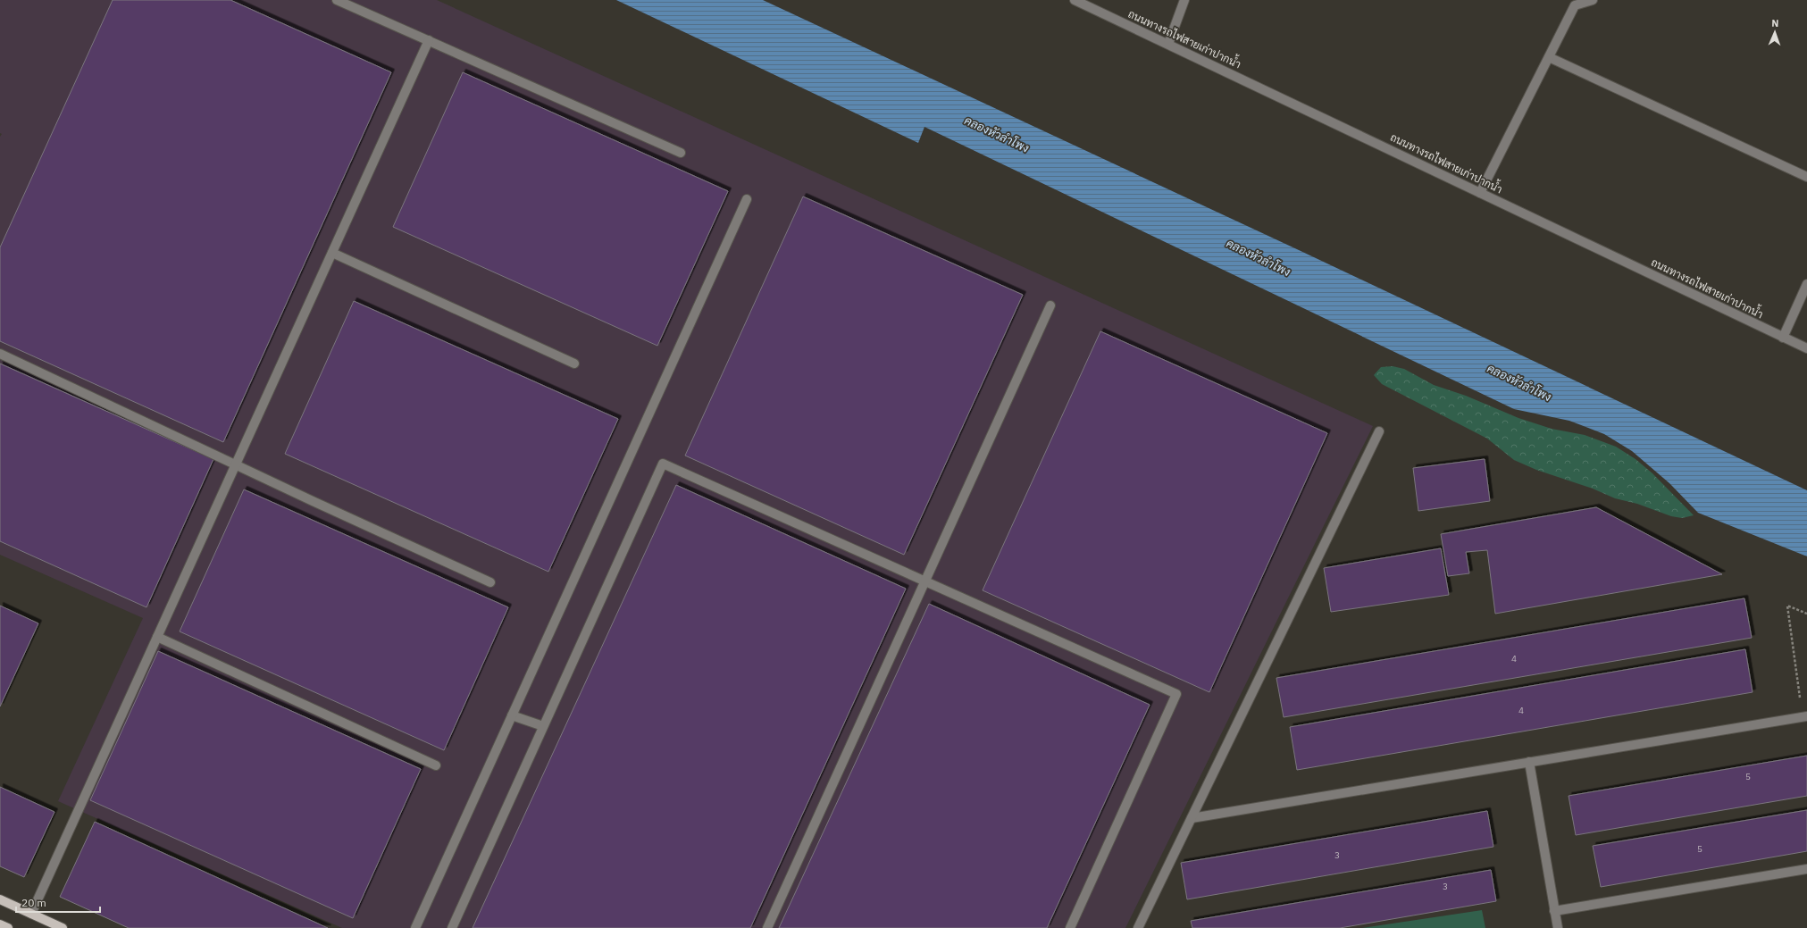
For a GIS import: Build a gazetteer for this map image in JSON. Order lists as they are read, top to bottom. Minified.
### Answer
{"streets":{"street":["ถนนทางรถไฟสายเก่าปากน้ำ"]},"water":["คลองหัวลำโพง"],"house_numbers":["4","4","5","5","3","3"],"scale_bar":"20 m","north":"top"}
